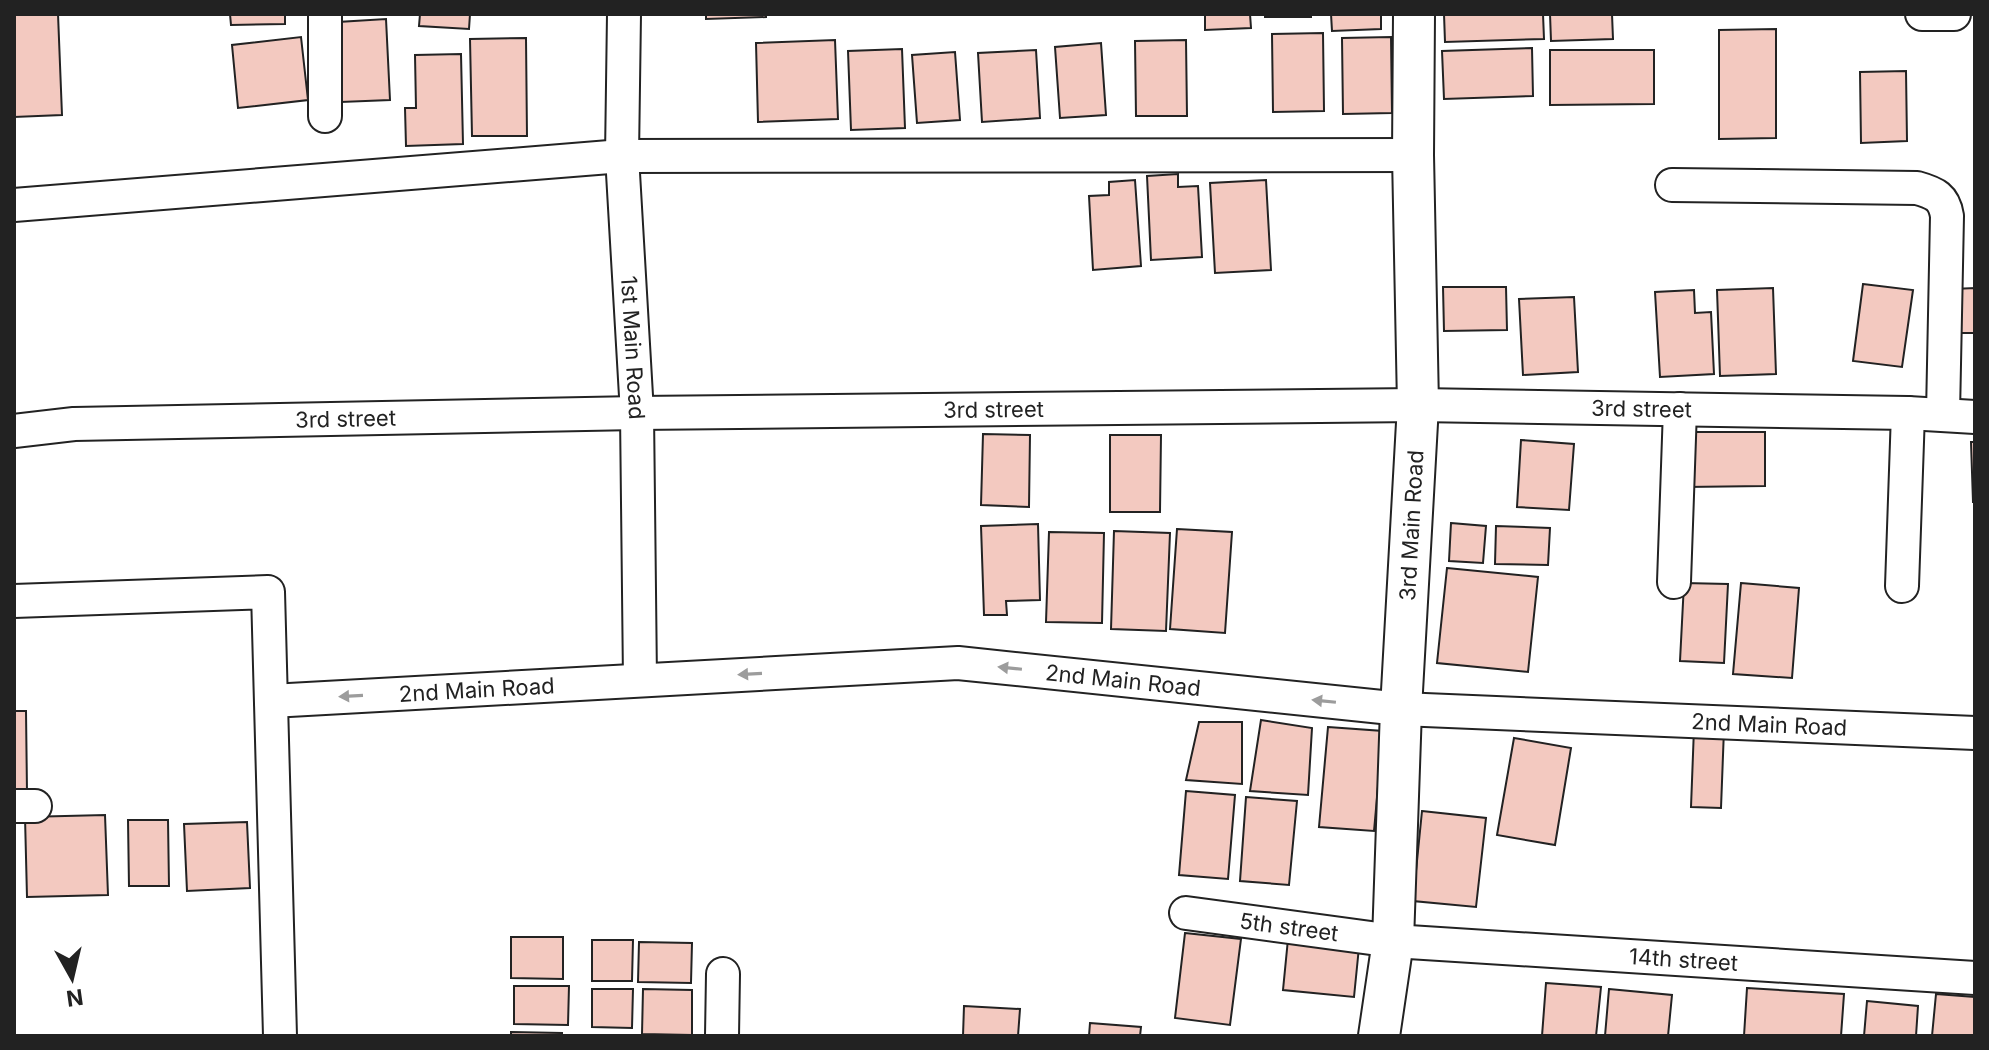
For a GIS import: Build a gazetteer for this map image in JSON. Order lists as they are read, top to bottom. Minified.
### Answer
{"streets":{"street":["1st Main Road","3rd street","3rd Main Road","2nd Main Road","5th street","14th street"]},"crossings":[["1st Main Road","3rd street"],["1st Main Road","2nd Main Road"],["3rd street","3rd Main Road"],["3rd Main Road","2nd Main Road"],["3rd Main Road","5th street"],["3rd Main Road","14th street"],["5th street","14th street"]],"one_way":["2nd Main Road"],"north":"bottom"}
